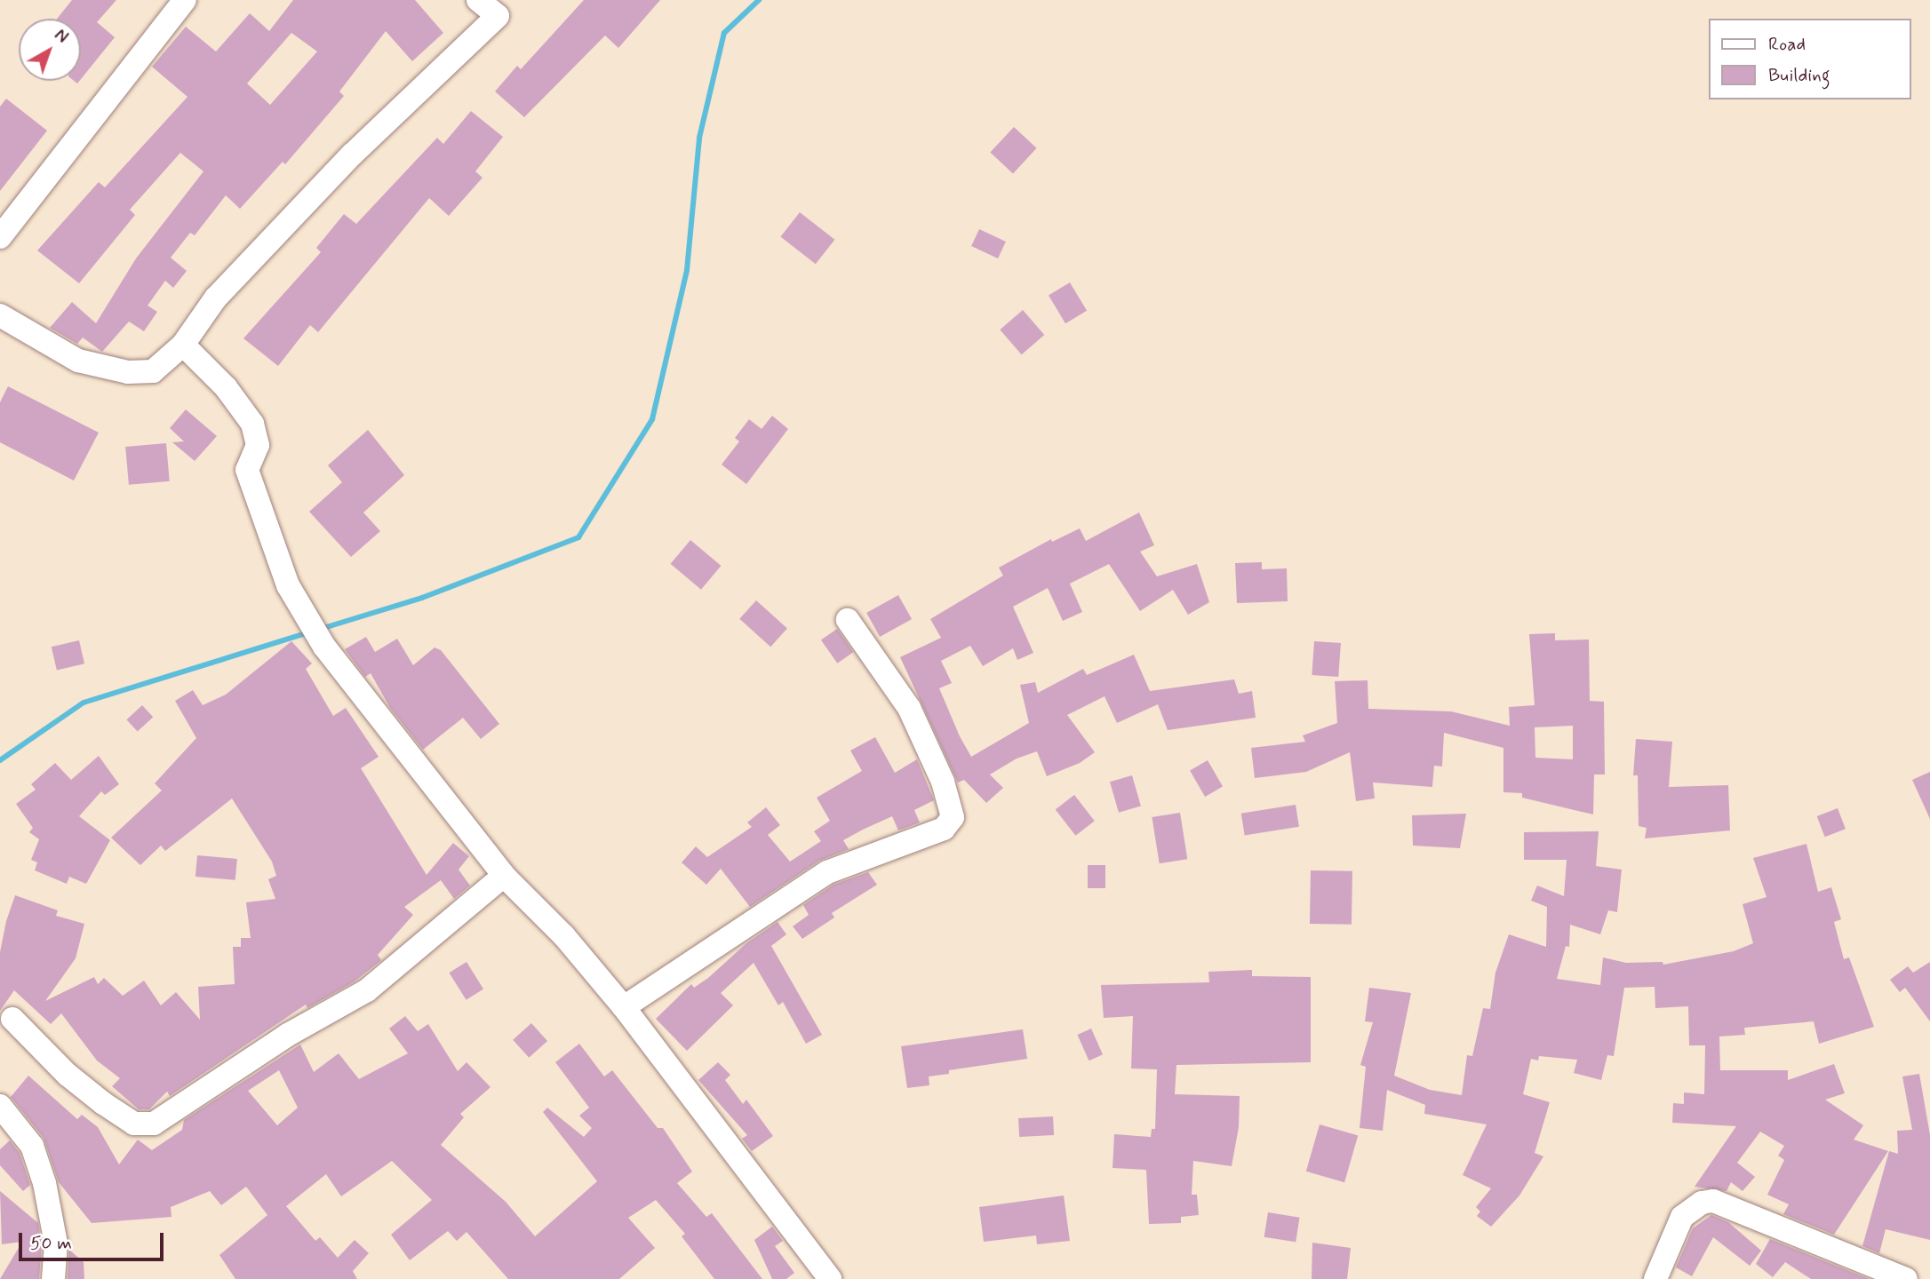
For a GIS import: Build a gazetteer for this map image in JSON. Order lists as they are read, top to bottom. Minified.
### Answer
{"legend":["Road","Building"],"scale_bar":"50 m","north":"top right"}
